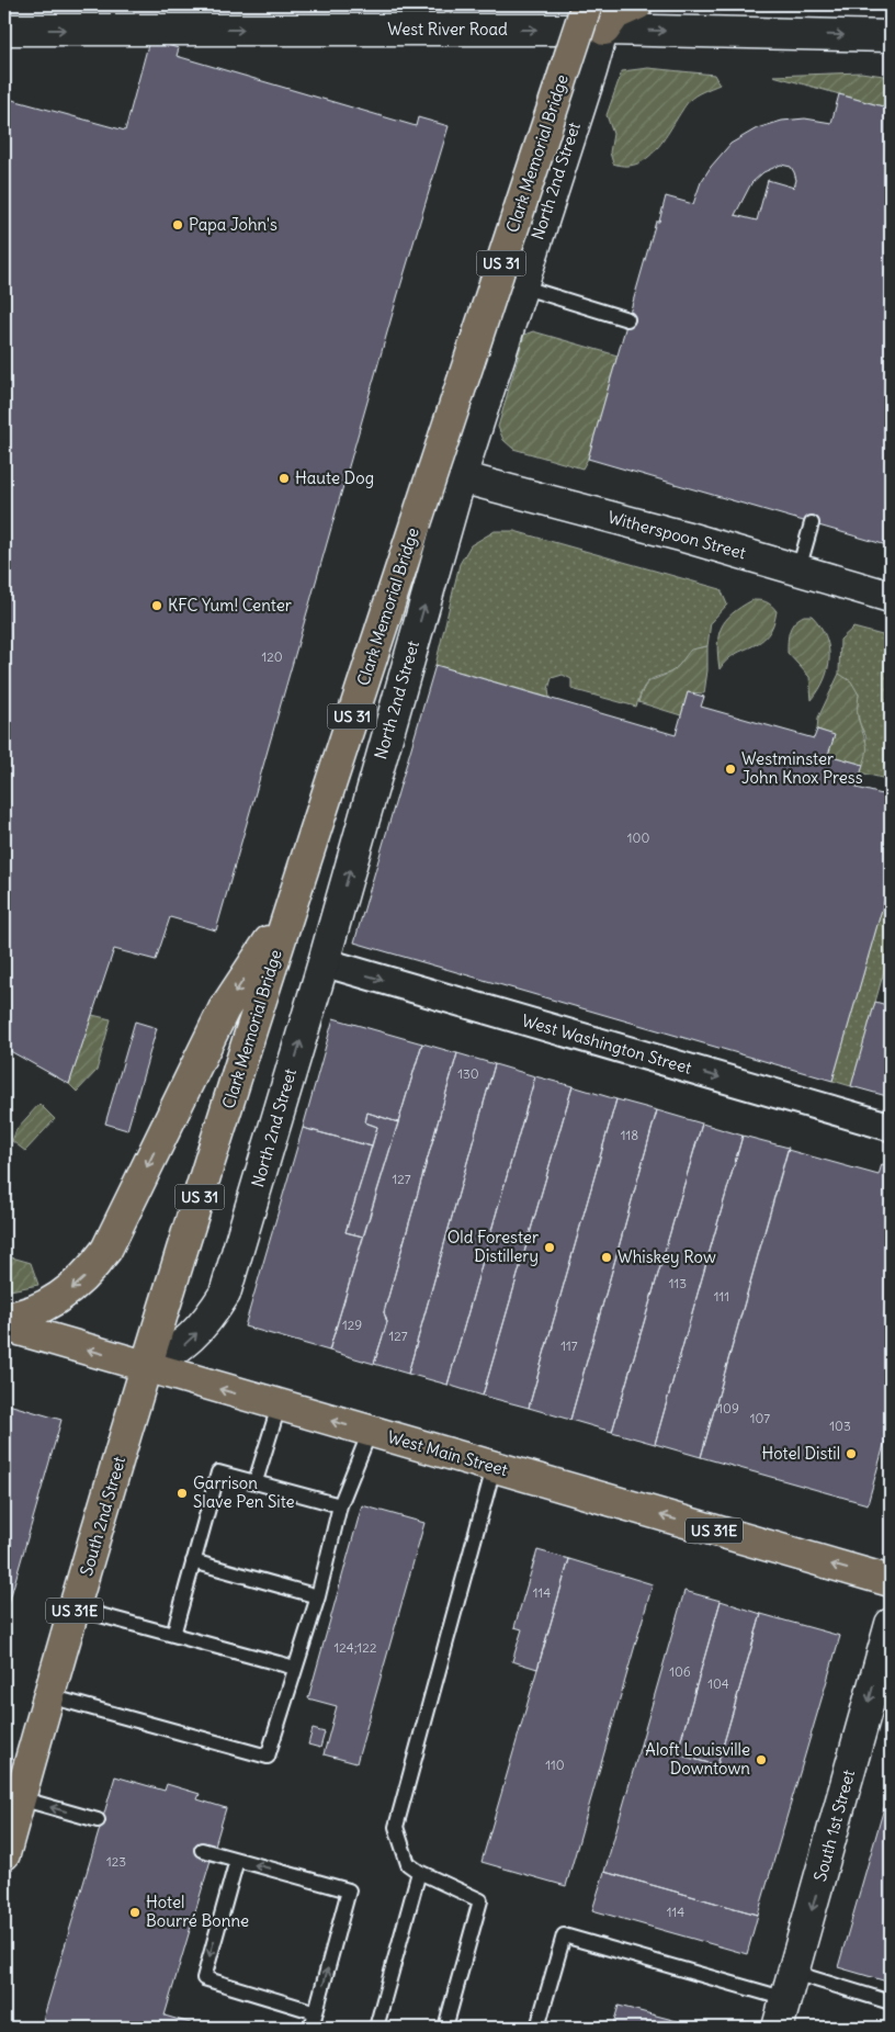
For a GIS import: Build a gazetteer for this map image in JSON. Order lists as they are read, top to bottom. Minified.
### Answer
{"streets":{"main road":["Clark Memorial Bridge","US 31","West Main Street","South 2nd Street","US 31E"],"street":["West River Road","North 2nd Street","Witherspoon Street","West Washington Street","South 1st Street"]},"crossings":[["West River Road","North 2nd Street"],["Clark Memorial Bridge","North 2nd Street"],["Clark Memorial Bridge","West Main Street"],["Clark Memorial Bridge","South 2nd Street"],["North 2nd Street","Witherspoon Street"],["North 2nd Street","West Washington Street"],["North 2nd Street","West Main Street"],["North 2nd Street","South 2nd Street"],["West Main Street","South 2nd Street"]],"one_way":["West River Road","North 2nd Street","West Washington Street","West Main Street","South 1st Street"],"places":["Papa John's","Haute Dog","KFC Yum! Center","Westminster John Knox Press","Old Forester Distillery","Whiskey Row","Hotel Distil","Garrison Slave Pen Site","Aloft Louisville Downtown","Hotel Bourré Bonne"],"house_numbers":["120","100","130","118","127","113","111","129","127","117","109","107","103","114","124;122","106","104","110","123","114"]}
